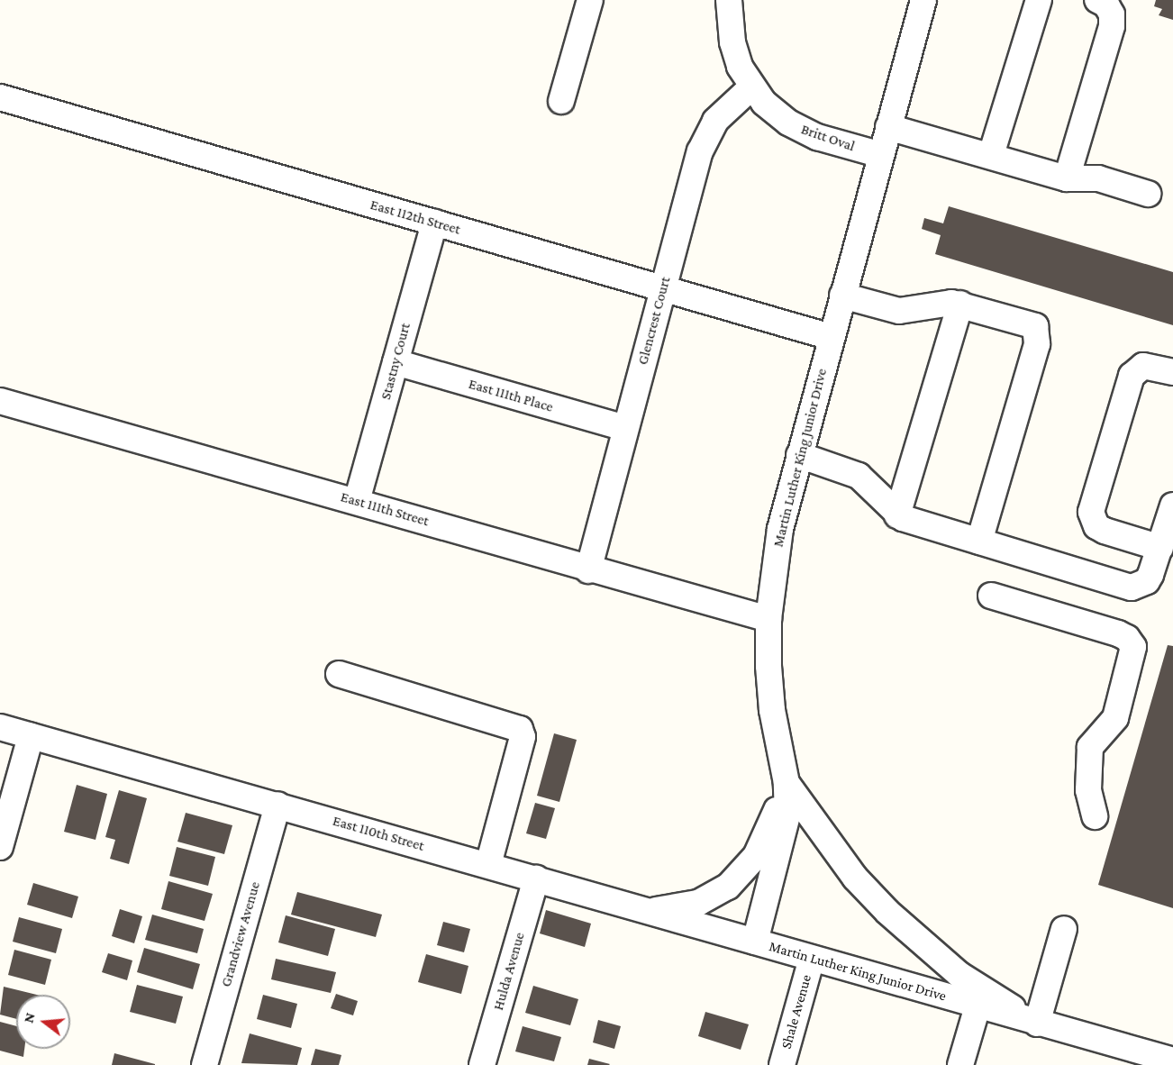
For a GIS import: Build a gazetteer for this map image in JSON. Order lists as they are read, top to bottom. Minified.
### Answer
{"streets":{"street":["Britt Oval","East 112th Street","Glencrest Court","Stastny Court","East 111th Place","Martin Luther King Junior Drive","East 111th Street","East 110th Street","Grandview Avenue","Hulda Avenue","Shale Avenue"]},"crossings":[["Britt Oval","Glencrest Court"],["Britt Oval","Martin Luther King Junior Drive"],["East 112th Street","Glencrest Court"],["East 112th Street","Stastny Court"],["East 112th Street","Martin Luther King Junior Drive"],["Glencrest Court","East 111th Place"],["Glencrest Court","East 111th Street"],["Stastny Court","East 111th Place"],["Stastny Court","East 111th Street"],["Martin Luther King Junior Drive","East 111th Street"],["Martin Luther King Junior Drive","East 110th Street"],["Martin Luther King Junior Drive","Shale Avenue"],["East 110th Street","Grandview Avenue"],["East 110th Street","Hulda Avenue"]],"north":"left"}
